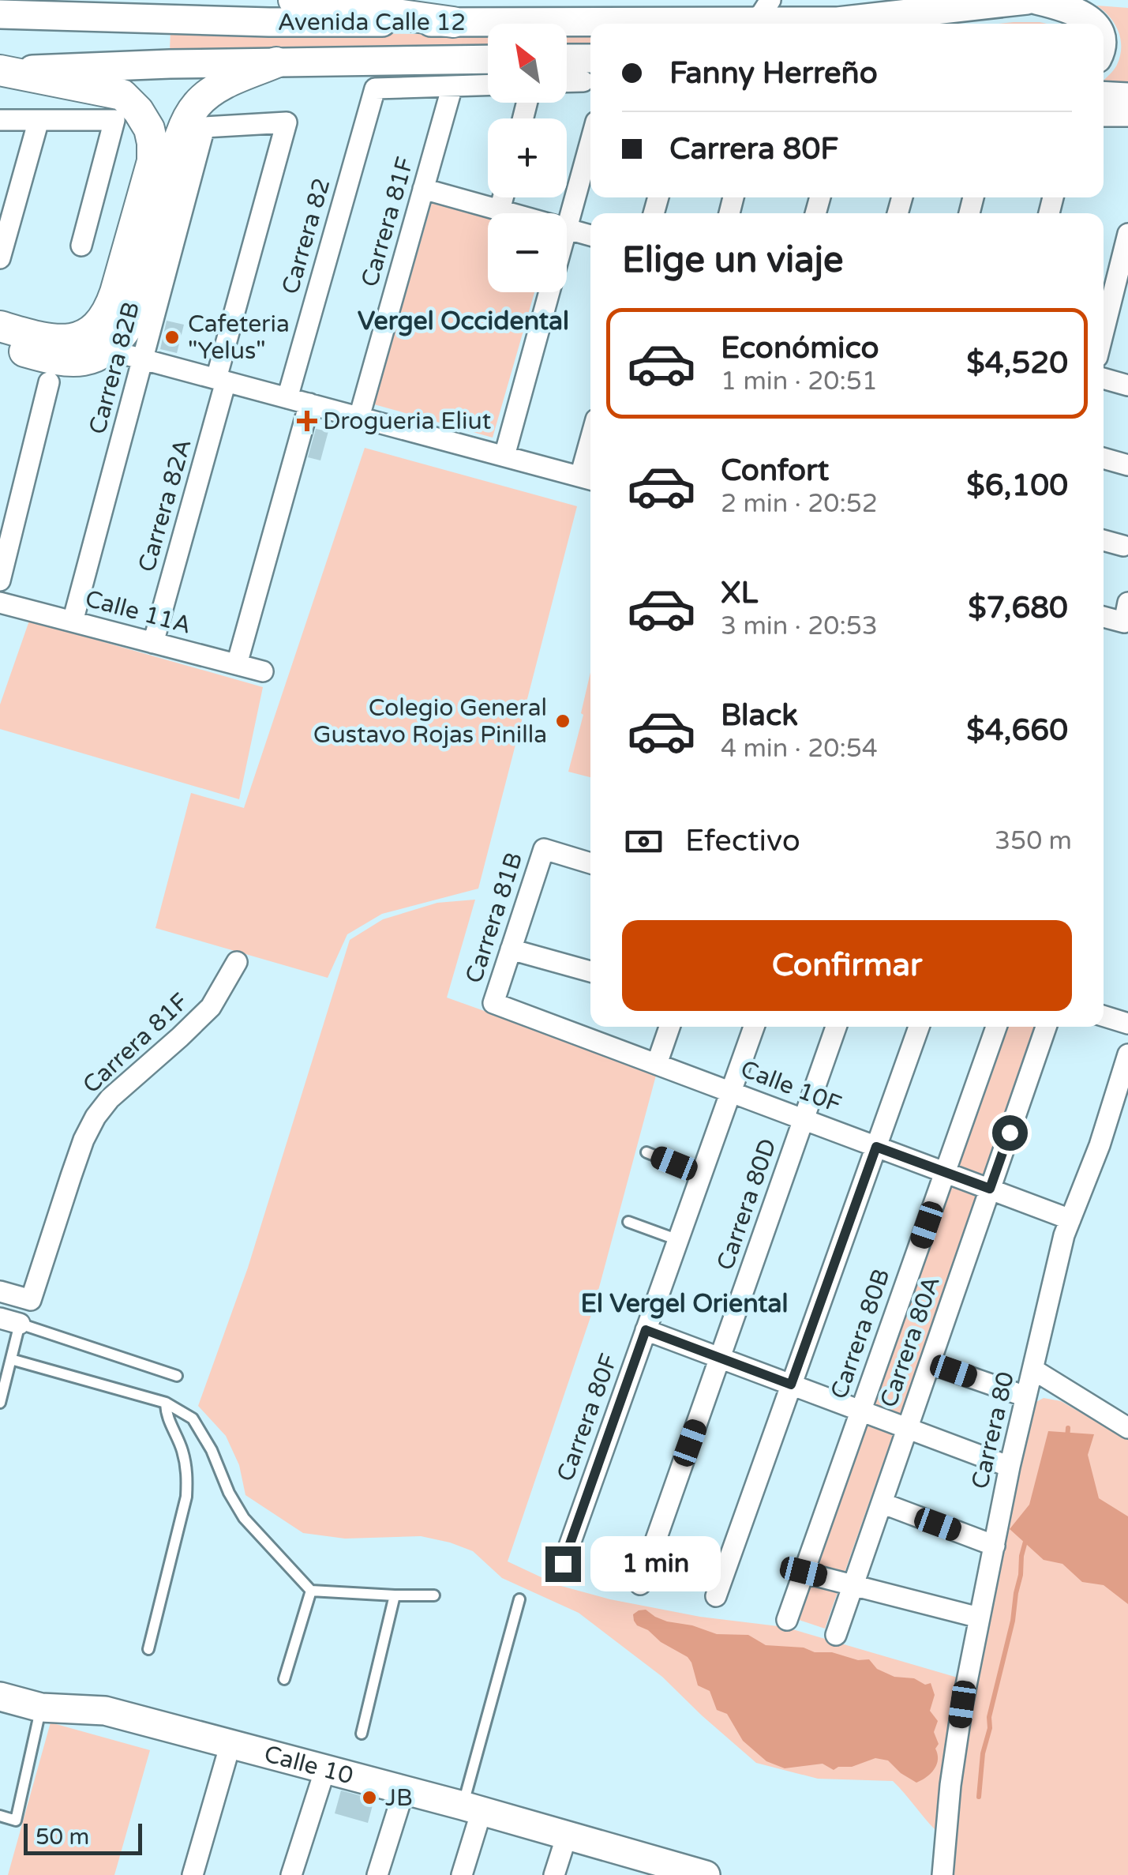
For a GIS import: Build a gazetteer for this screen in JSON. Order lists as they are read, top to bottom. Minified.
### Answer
{"streets":{"main road":["Avenida Calle 12","Calle 10"],"street":["Carrera 81F","Carrera 82","Carrera 82B","Carrera 82A","Calle 11A","Carrera 81B","Calle 10F","Carrera 80D","Carrera 80B","Carrera 80A","Carrera 80F","Carrera 80"]},"crossings":[["Carrera 81F","Carrera 82"],["Carrera 82B","Carrera 82A"],["Carrera 82B","Calle 11A"],["Carrera 82A","Calle 11A"],["Carrera 81B","Calle 10F"],["Calle 10F","Carrera 80D"],["Calle 10F","Carrera 80B"],["Calle 10F","Carrera 80A"],["Calle 10F","Carrera 80F"],["Calle 10F","Carrera 80"]],"districts":["Vergel Occidental","El Vergel Oriental"],"places":{"other":["Cafeteria \"Yelus\"","Colegio General Gustavo Rojas Pinilla","JB"],"health":["Drogueria Eliut"]},"scale_bar":"50 m","north":"top left","page":{"map_buttons":["+","−"],"banner":["Fanny Herreño","Carrera 80F"],"heading":"Elige un viaje","list":[{"name":"Económico","note":"1 min · 20:51","value":"$4,520"},{"name":"Confort","note":"2 min · 20:52","value":"$6,100"},{"name":"XL","note":"3 min · 20:53","value":"$7,680"},{"name":"Black","note":"4 min · 20:54","value":"$4,660"}],"pay":["Efectivo","350 m"],"buttons":"Confirmar","bubble":"1 min","scale":"50 m"}}
